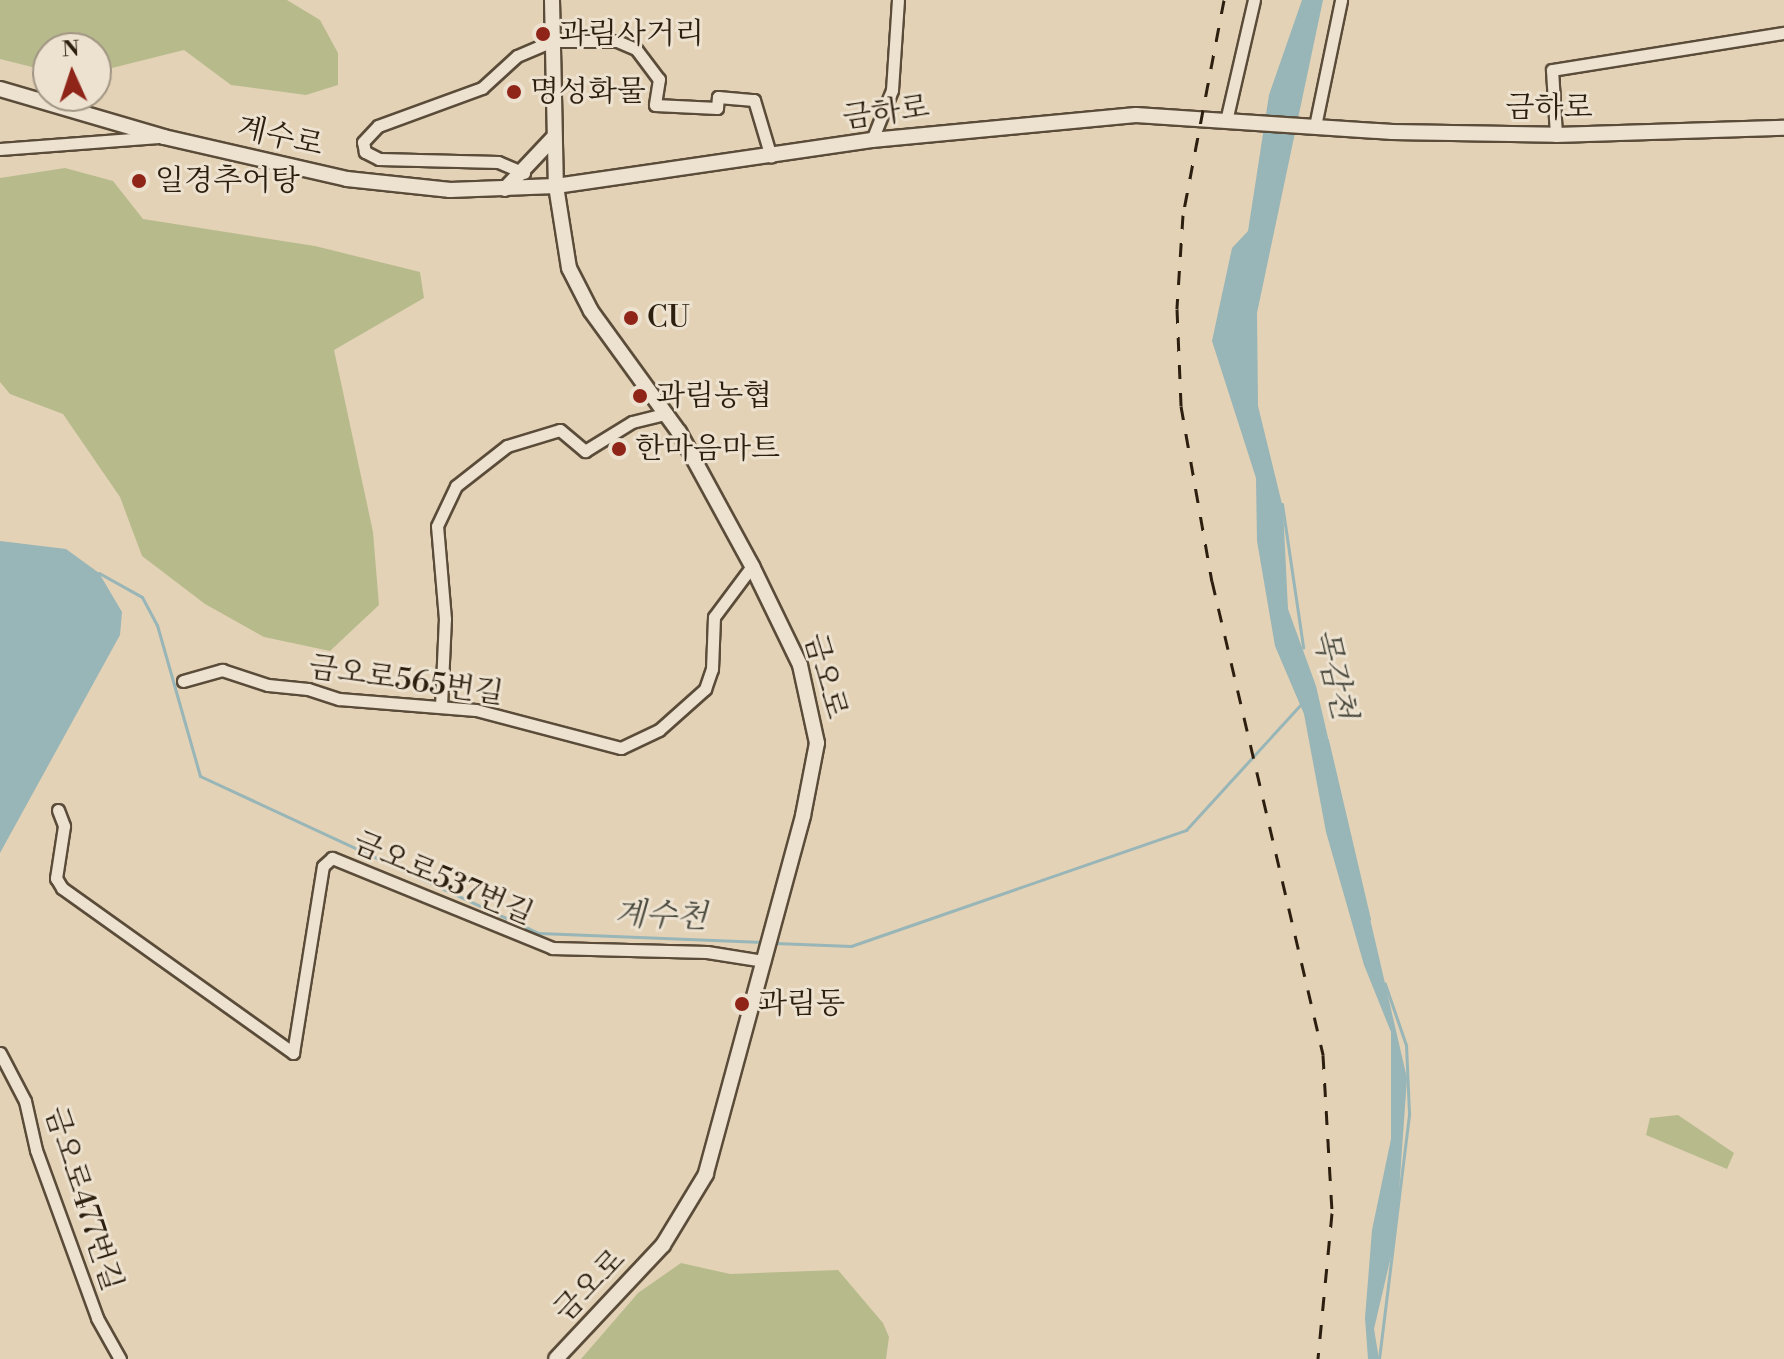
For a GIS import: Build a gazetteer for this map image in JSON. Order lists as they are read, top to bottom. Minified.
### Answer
{"streets":{"main road":["금하로","계수로","금오로"],"street":["금오로565번길","금오로537번길","금오로477번길"]},"crossings":[["금하로","계수로"],["금하로","금오로"],["계수로","금오로"],["금오로","금오로565번길"],["금오로","금오로537번길"]],"water":["목감천","계수천"],"places":["과림사거리","명성화물","일경추어탕","CU","과림농협","한마음마트","과림동"],"north":"top"}
